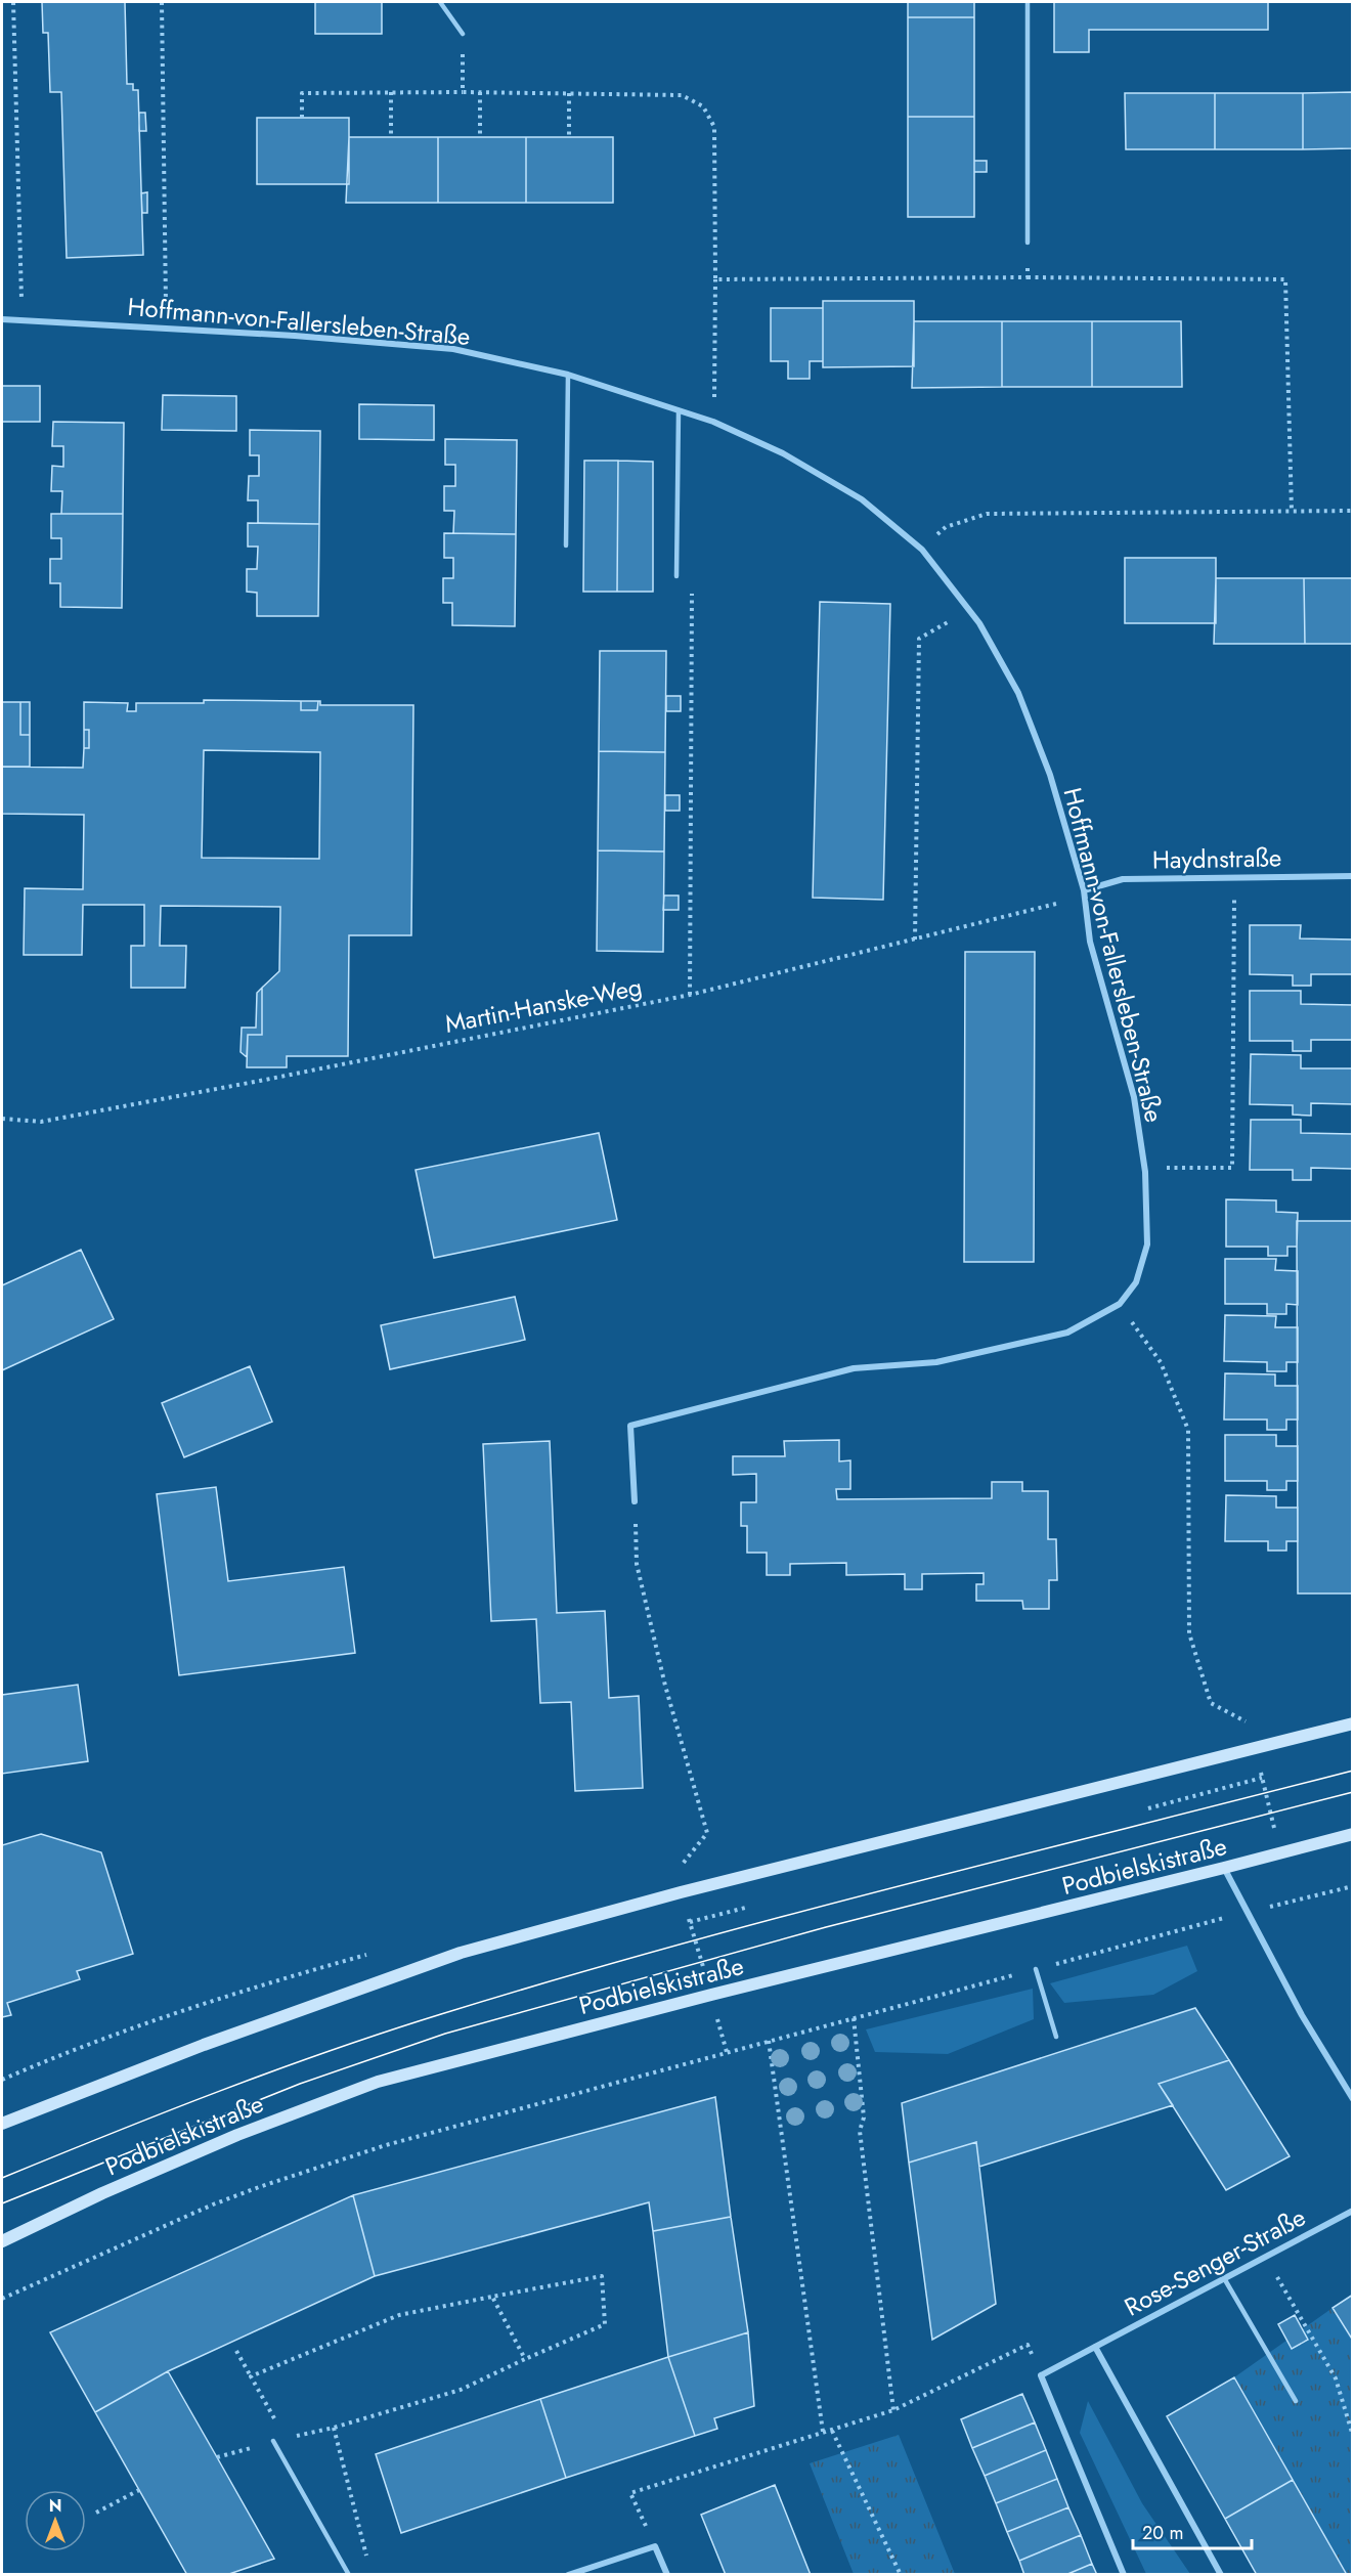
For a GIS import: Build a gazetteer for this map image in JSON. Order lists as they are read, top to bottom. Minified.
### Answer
{"streets":{"main road":["Podbielskistraße"],"street":["Hoffmann-von-Fallersleben-Straße","Haydnstraße","Rose-Senger-Straße"],"path":["Martin-Hanske-Weg"]},"crossings":[["Hoffmann-von-Fallersleben-Straße","Haydnstraße"],["Hoffmann-von-Fallersleben-Straße","Martin-Hanske-Weg"],["Haydnstraße","Martin-Hanske-Weg"]],"scale_bar":"20 m","north":"top"}
